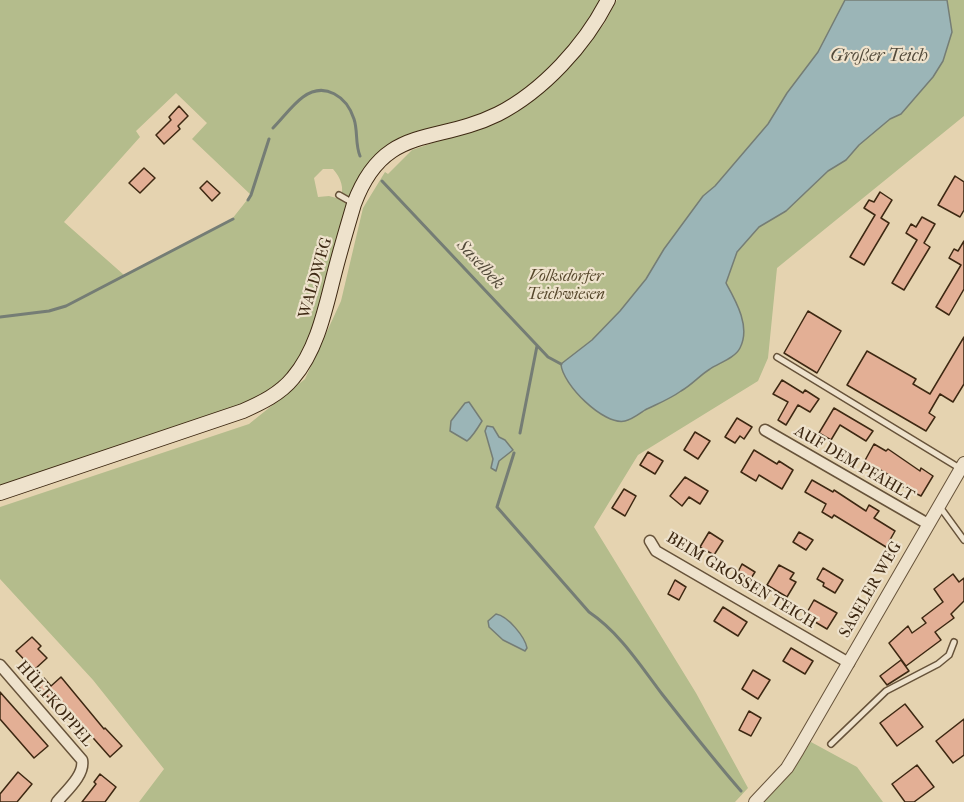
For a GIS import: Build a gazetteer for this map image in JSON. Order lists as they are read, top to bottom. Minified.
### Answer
{"streets":{"main road":["WALDWEG"],"street":["AUF DEM PFAHLT","BEIM GROSSEN TEICH","SASELER WEG","HÜLTKOPPEL"]},"crossings":[["AUF DEM PFAHLT","SASELER WEG"],["BEIM GROSSEN TEICH","SASELER WEG"]],"water":["Großer Teich","Saselbek"],"parks":["Volksdorfer Teichwiesen"]}
